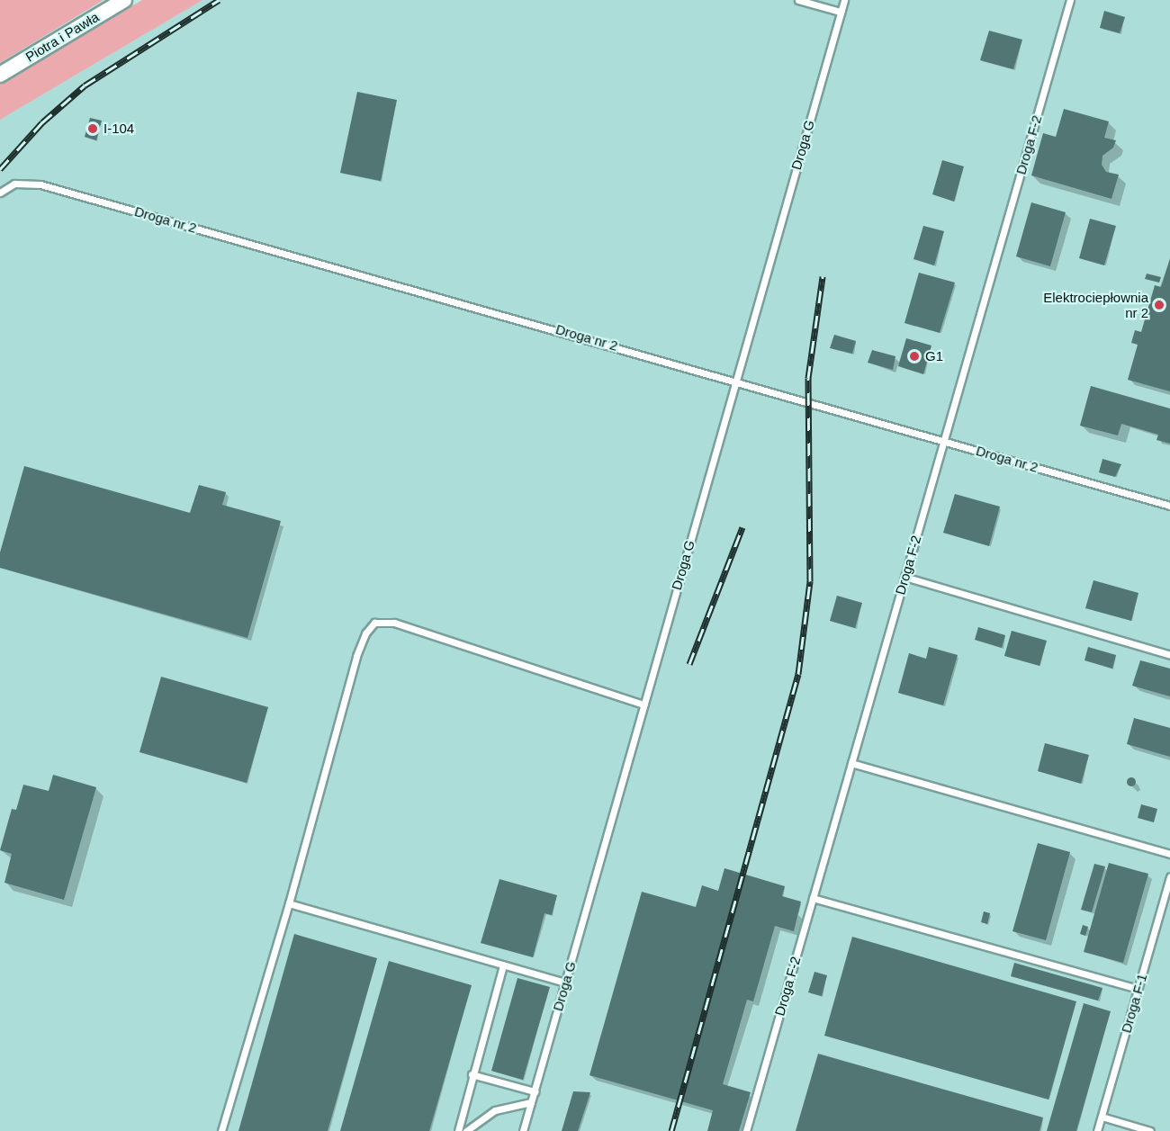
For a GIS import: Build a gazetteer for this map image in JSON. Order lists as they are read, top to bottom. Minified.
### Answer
{"streets":{"street":["Piotra i Pawła"],"lane":["Droga G","Droga F-2","Droga nr 2","Droga F-1"]},"crossings":[["Droga G","Droga nr 2"],["Droga F-2","Droga nr 2"]],"places":["I-104","Elektrociepłownia nr 2","G1"]}
